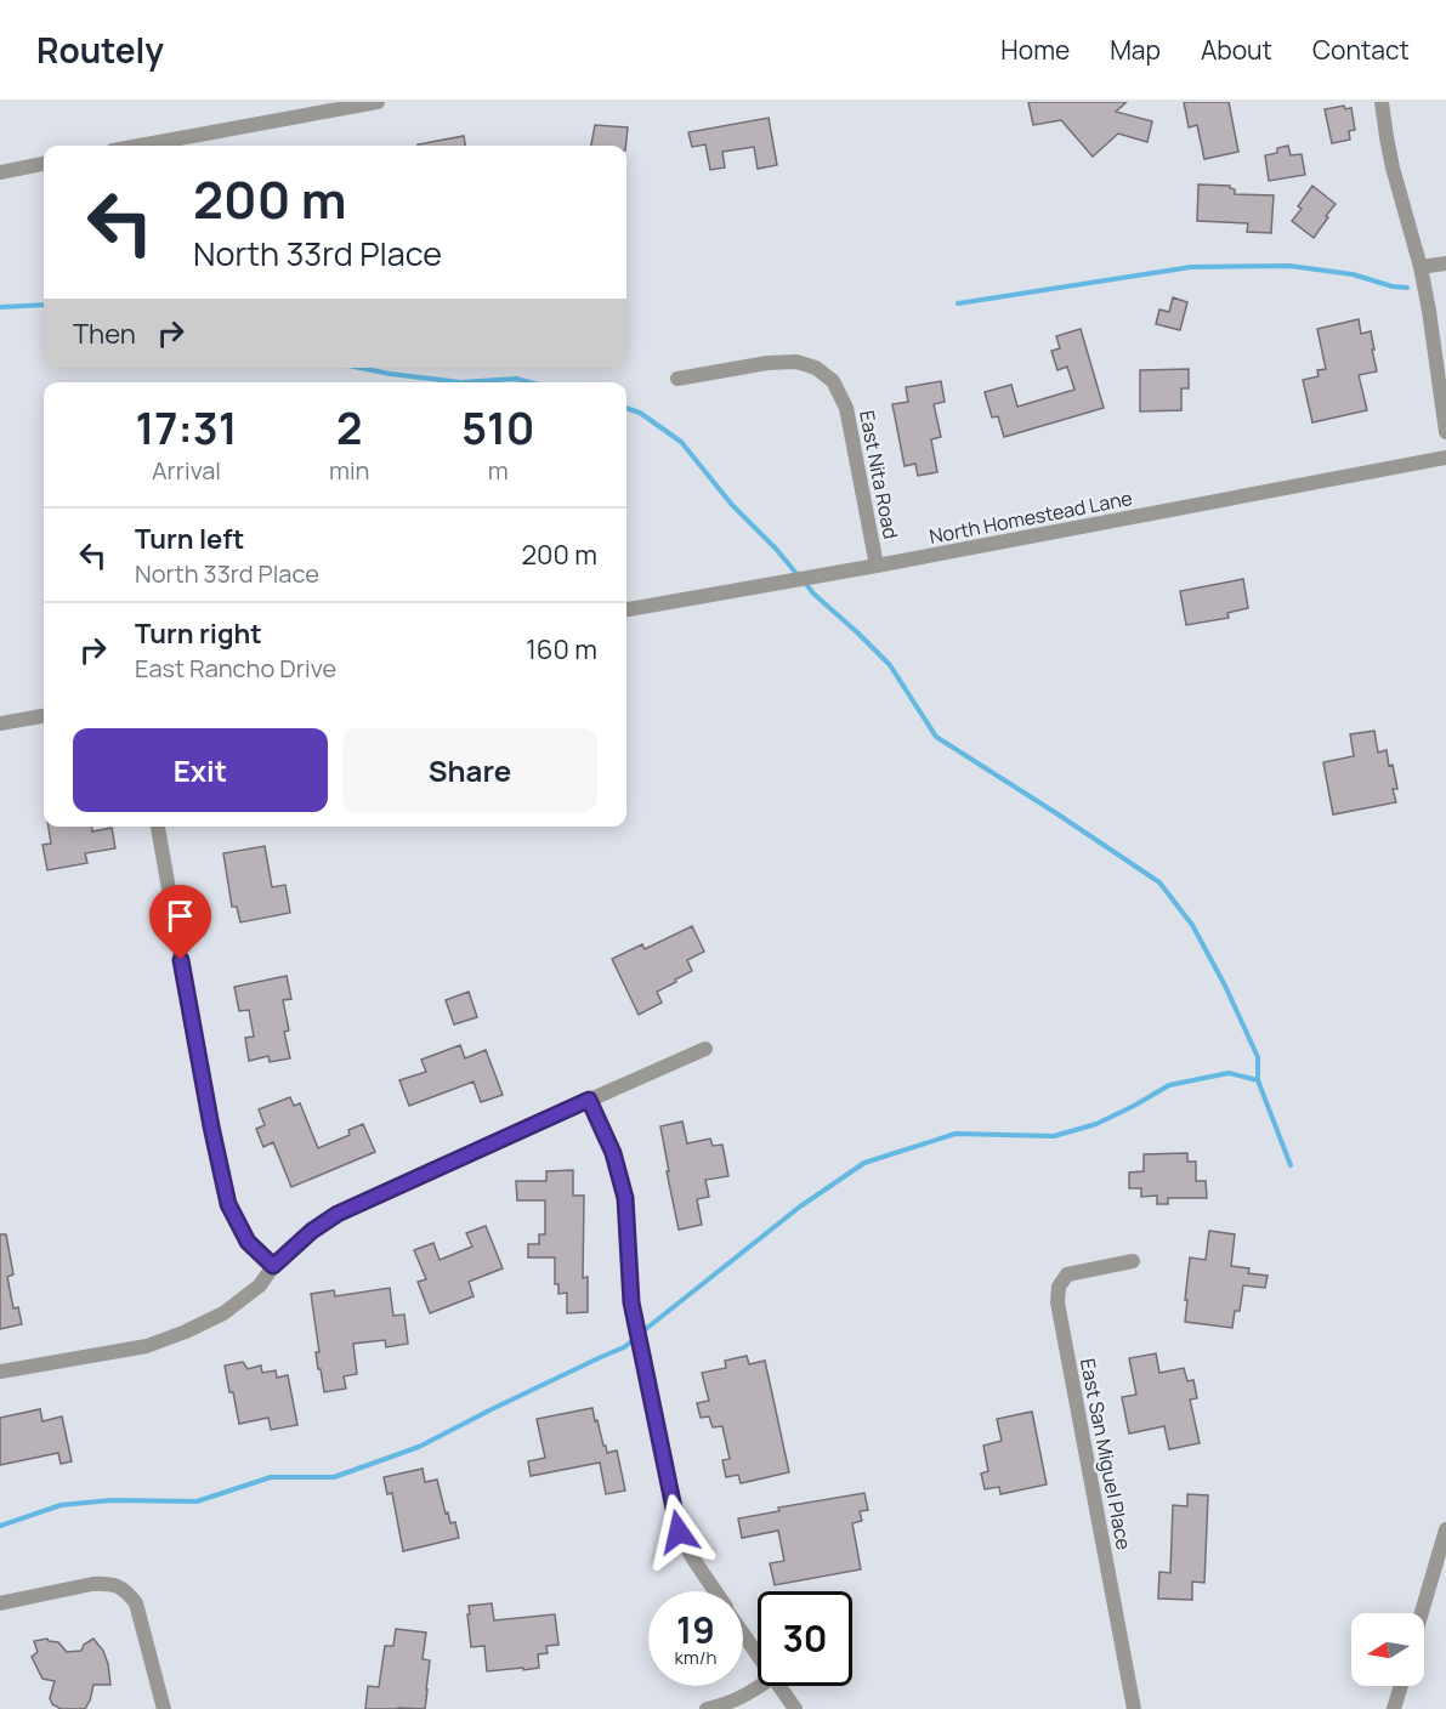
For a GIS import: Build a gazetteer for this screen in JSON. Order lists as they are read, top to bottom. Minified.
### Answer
{"streets":{"street":["East Nita Road","North Homestead Lane","East San Miguel Place"]},"crossings":[["East Nita Road","North Homestead Lane"]],"north":"left","page":{"header":"Routely","nav":["Home","Map","About","Contact"],"turn":["200 m","North 33rd Place"],"then":"Then","eta":["17:31","Arrival","2","min","510","m"],"list":[{"name":"Turn left","note":"North 33rd Place","value":"200 m"},{"name":"Turn right","note":"East Rancho Drive","value":"160 m"}],"buttons":["Exit","Share"],"speed":"19 km/h","limit":"30"}}
